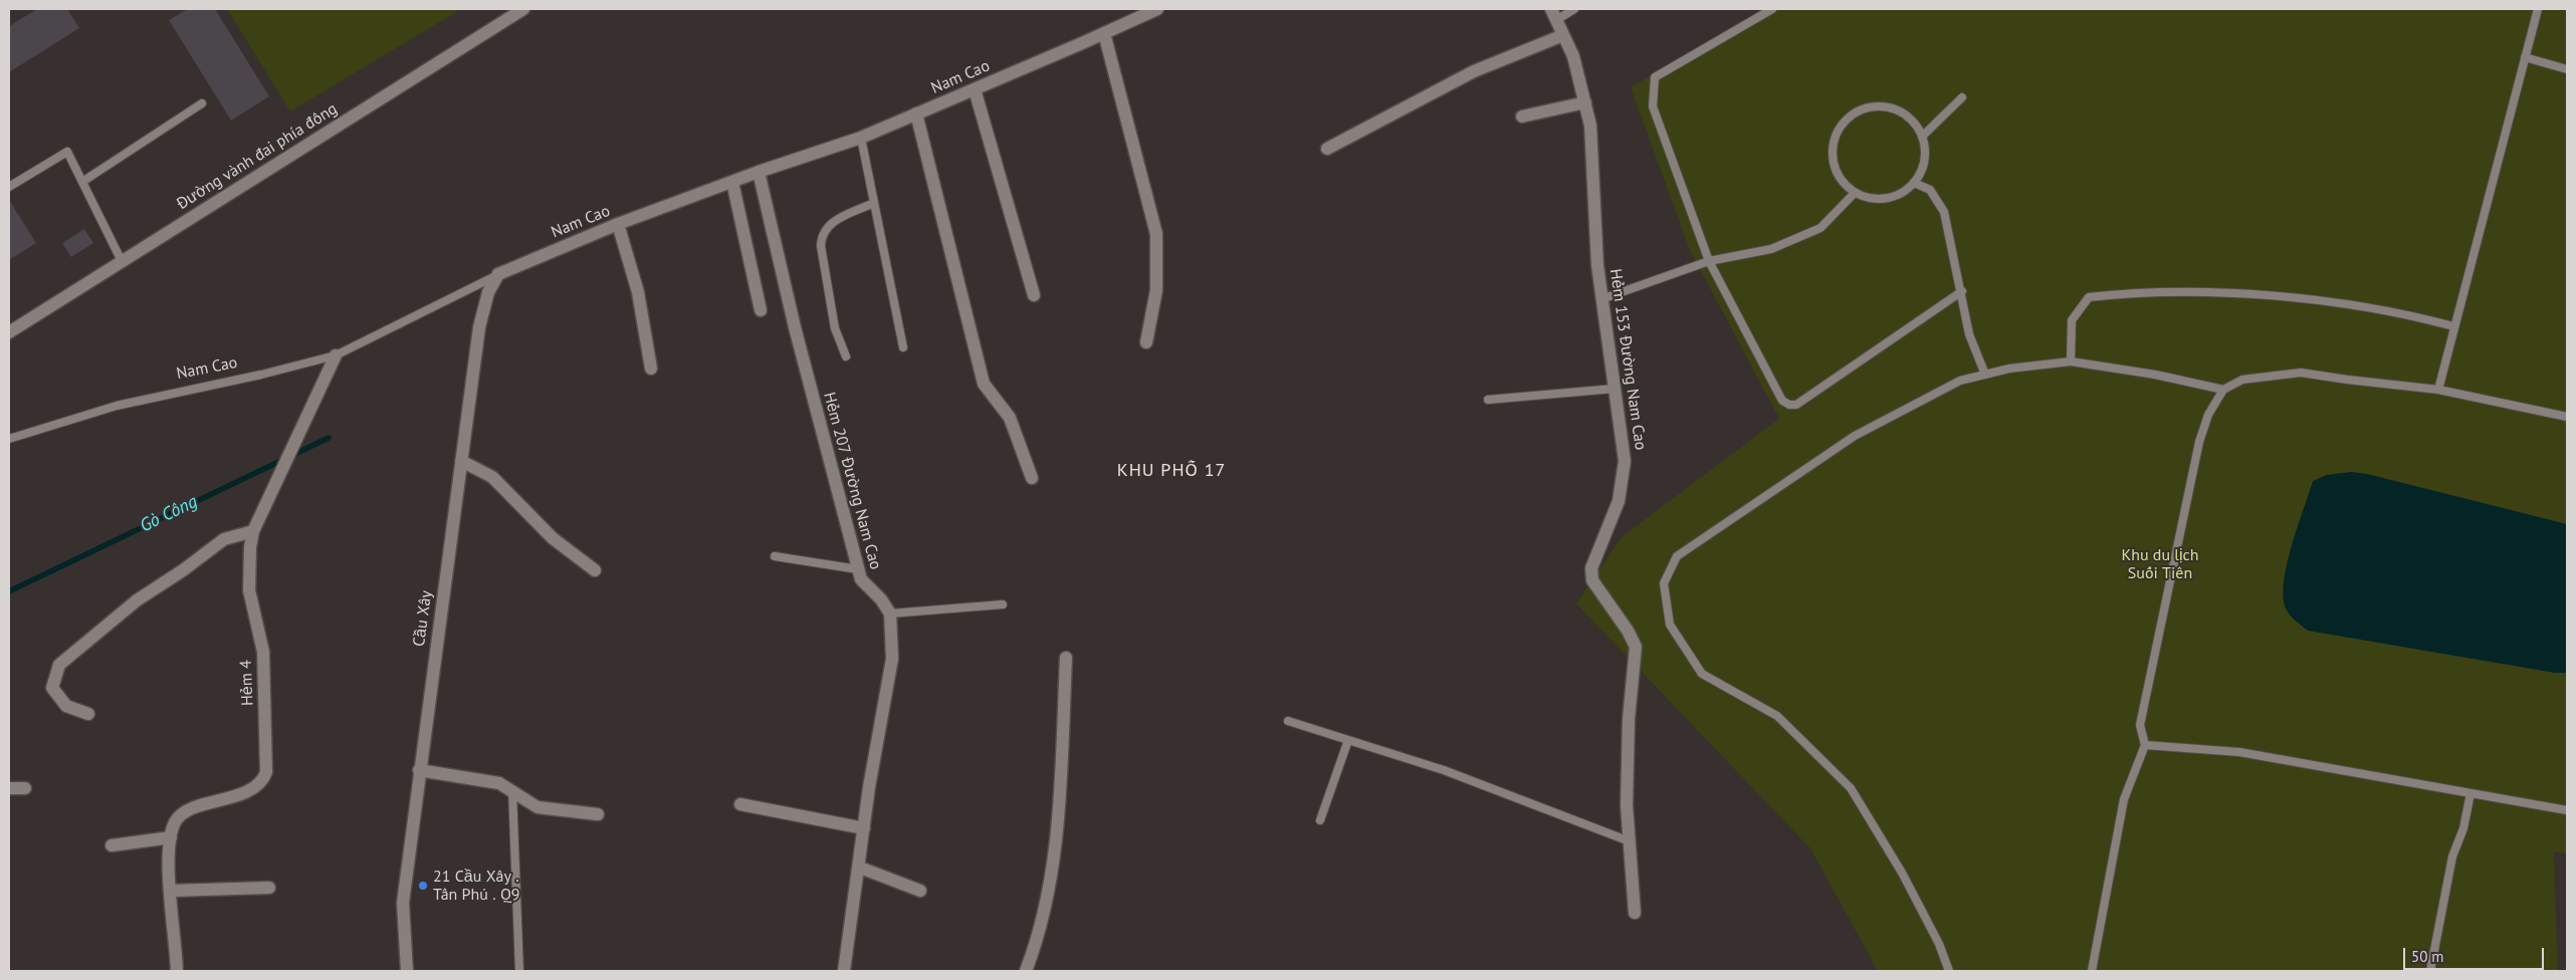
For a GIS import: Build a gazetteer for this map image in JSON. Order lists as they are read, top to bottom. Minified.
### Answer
{"streets":{"street":["Nam Cao","Đường vành đai phía đông","Hẻm 153 Đường Nam Cao","Hẻm 207 Đường Nam Cao","Cầu Xây","Hẻm 4"]},"crossings":[["Nam Cao","Hẻm 207 Đường Nam Cao"],["Nam Cao","Cầu Xây"],["Nam Cao","Hẻm 4"]],"districts":["KHU PHỐ 17"],"water":["Gò Công"],"parks":["Khu du lịch Suối Tiên"],"places":["21 Cầu Xây . Tân Phú . Q9"],"scale_bar":"50 m"}
